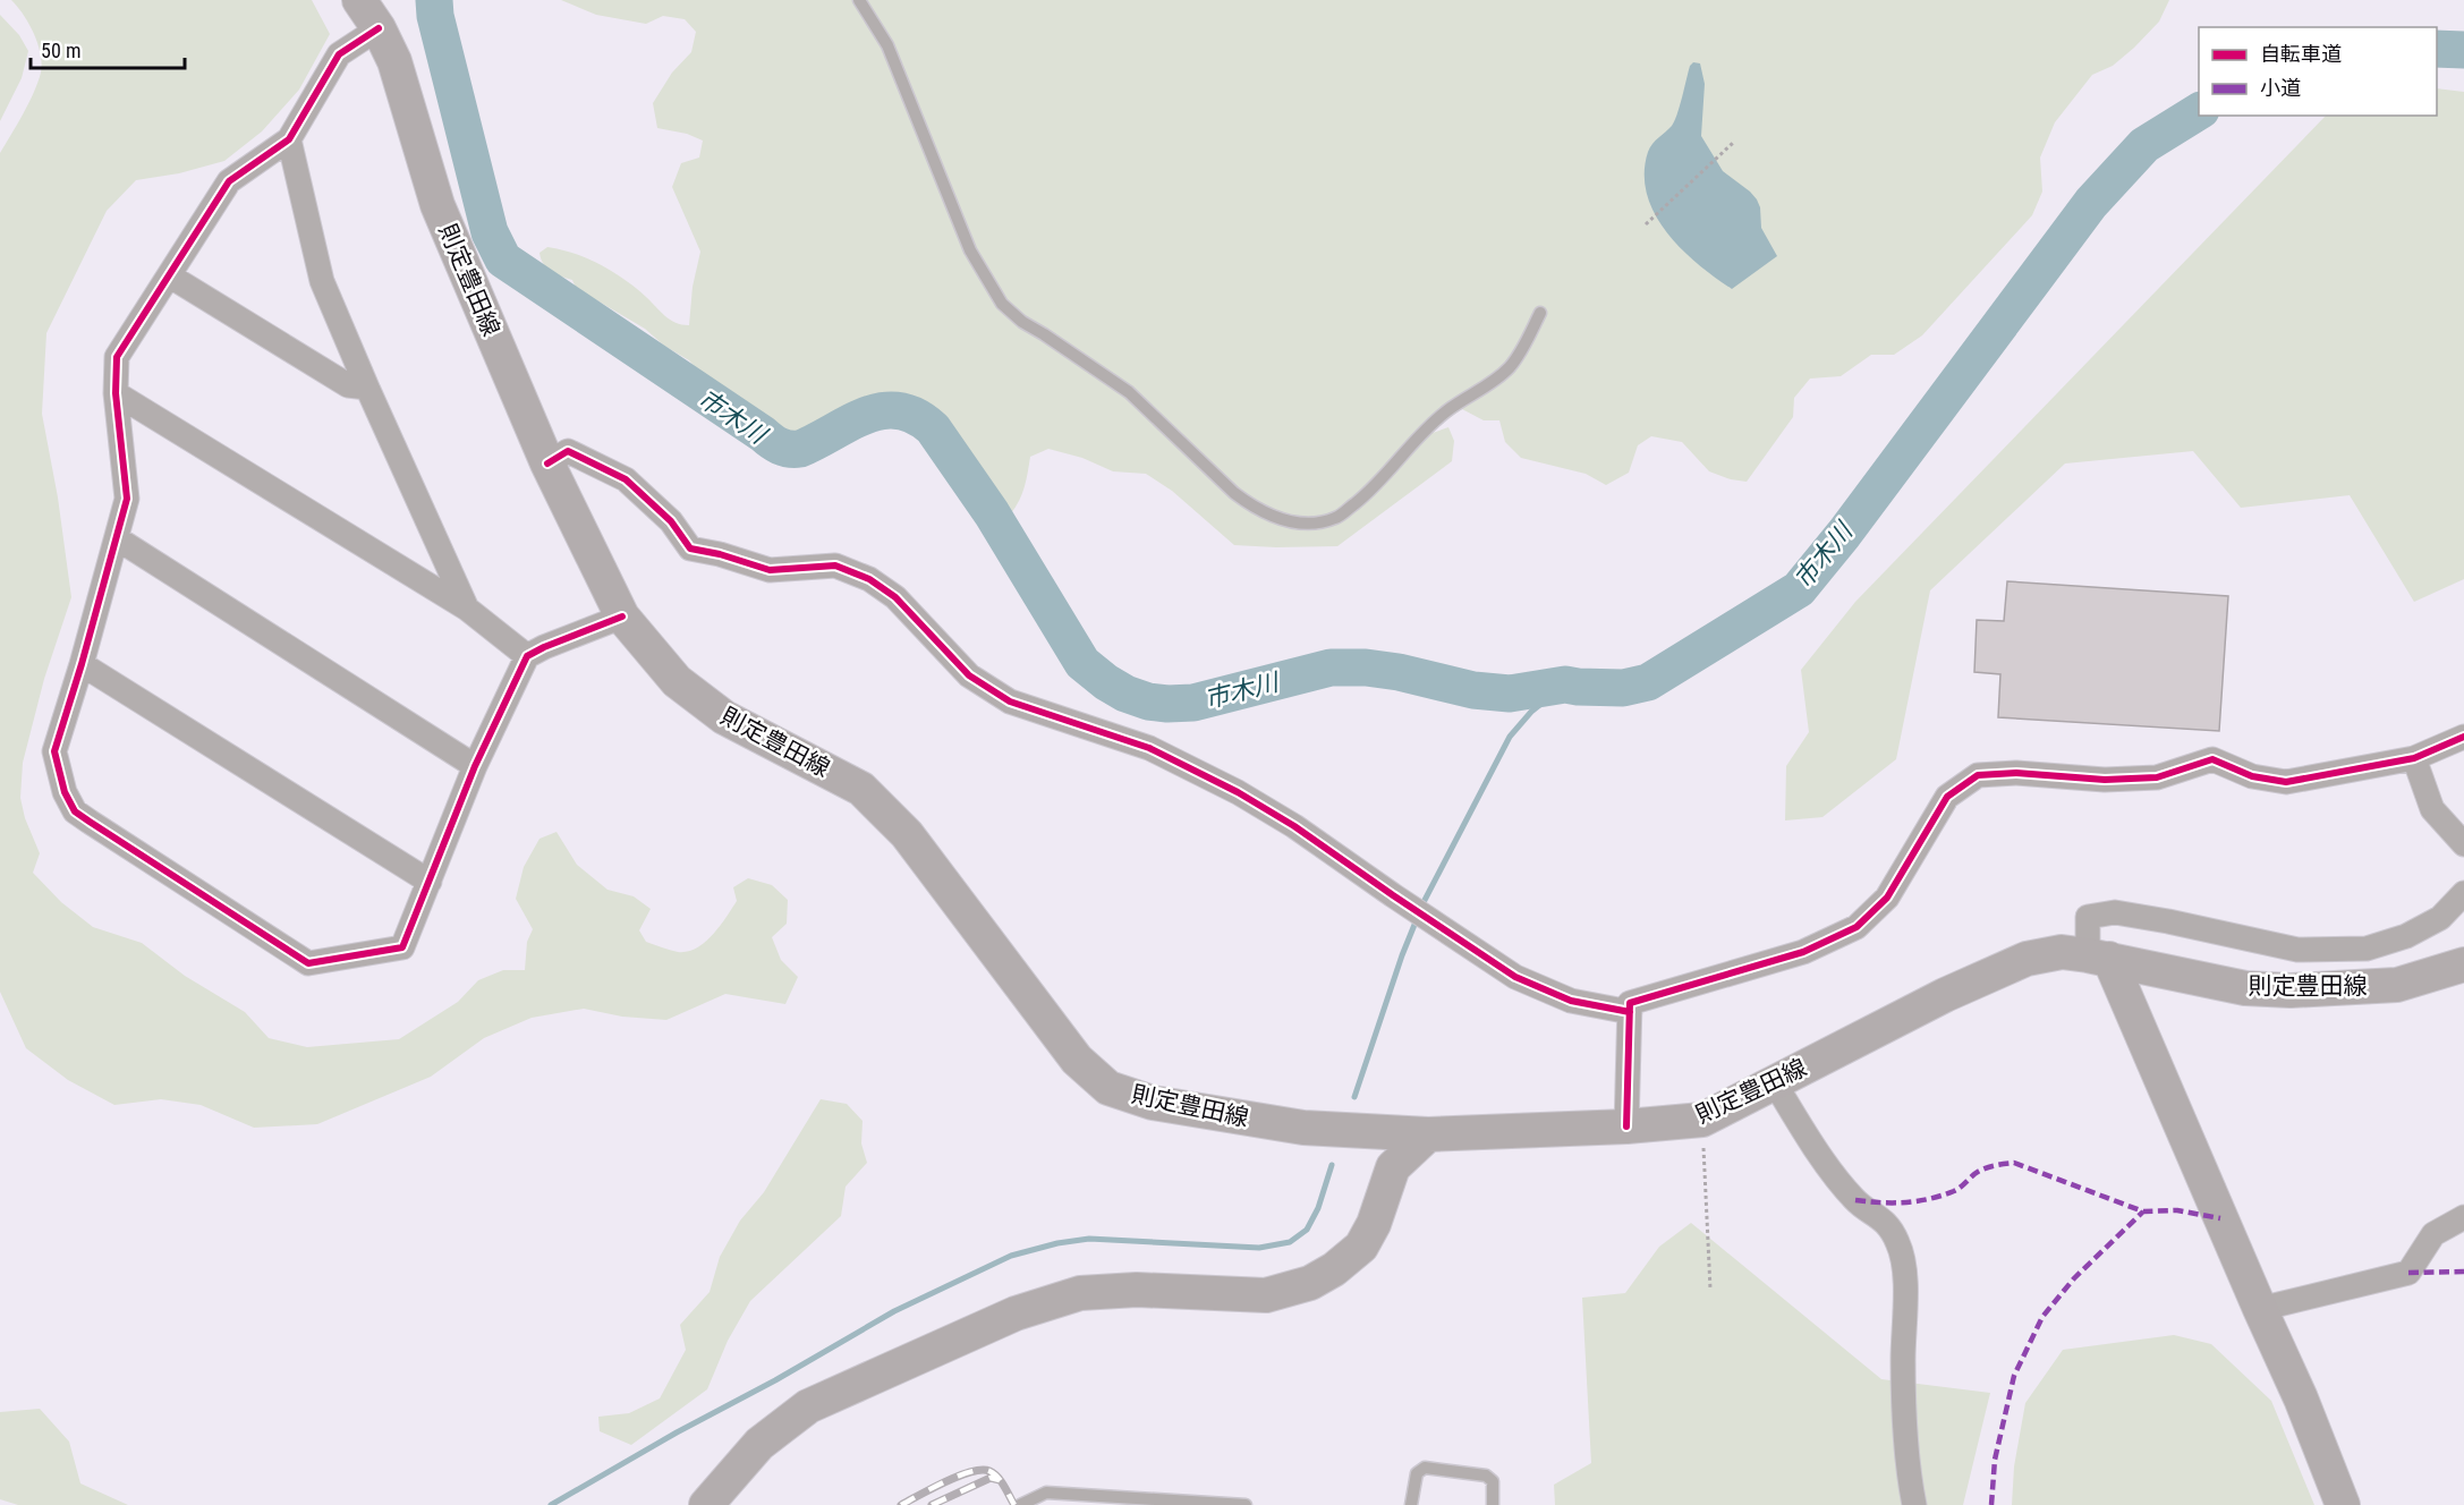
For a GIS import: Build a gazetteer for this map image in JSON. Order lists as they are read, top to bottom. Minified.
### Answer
{"streets":{"main road":["則定豊田線"]},"water":["市木川"],"legend":["自転車道","小道"],"scale_bar":"50 m"}
